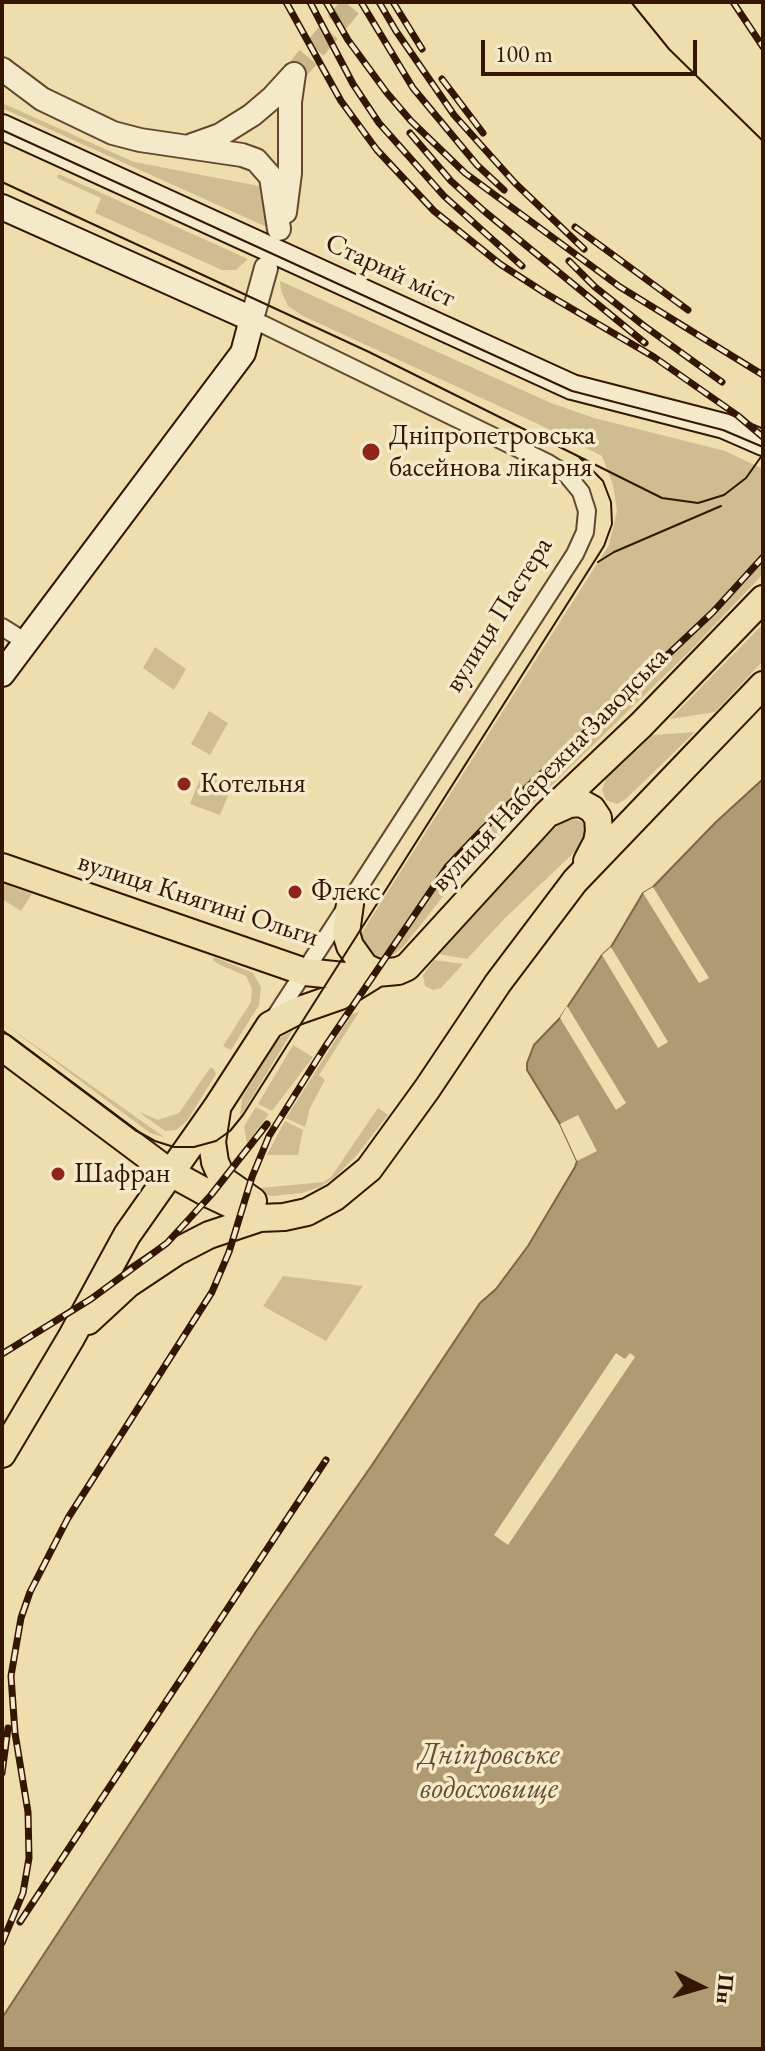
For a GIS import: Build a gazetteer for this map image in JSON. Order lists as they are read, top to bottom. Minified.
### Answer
{"streets":{"main road":["Старий міст","вулиця Пастера","вулиця Набережна Заводська","вулиця Княгині Ольги"]},"crossings":[["вулиця Пастера","вулиця Княгині Ольги"],["вулиця Набережна Заводська","вулиця Княгині Ольги"]],"water":["Дніпровське водосховище"],"places":["Дніпропетровська басейнова лікарня","Котельня","Флекс","Шафран"],"scale_bar":"100 m","north":"right"}
